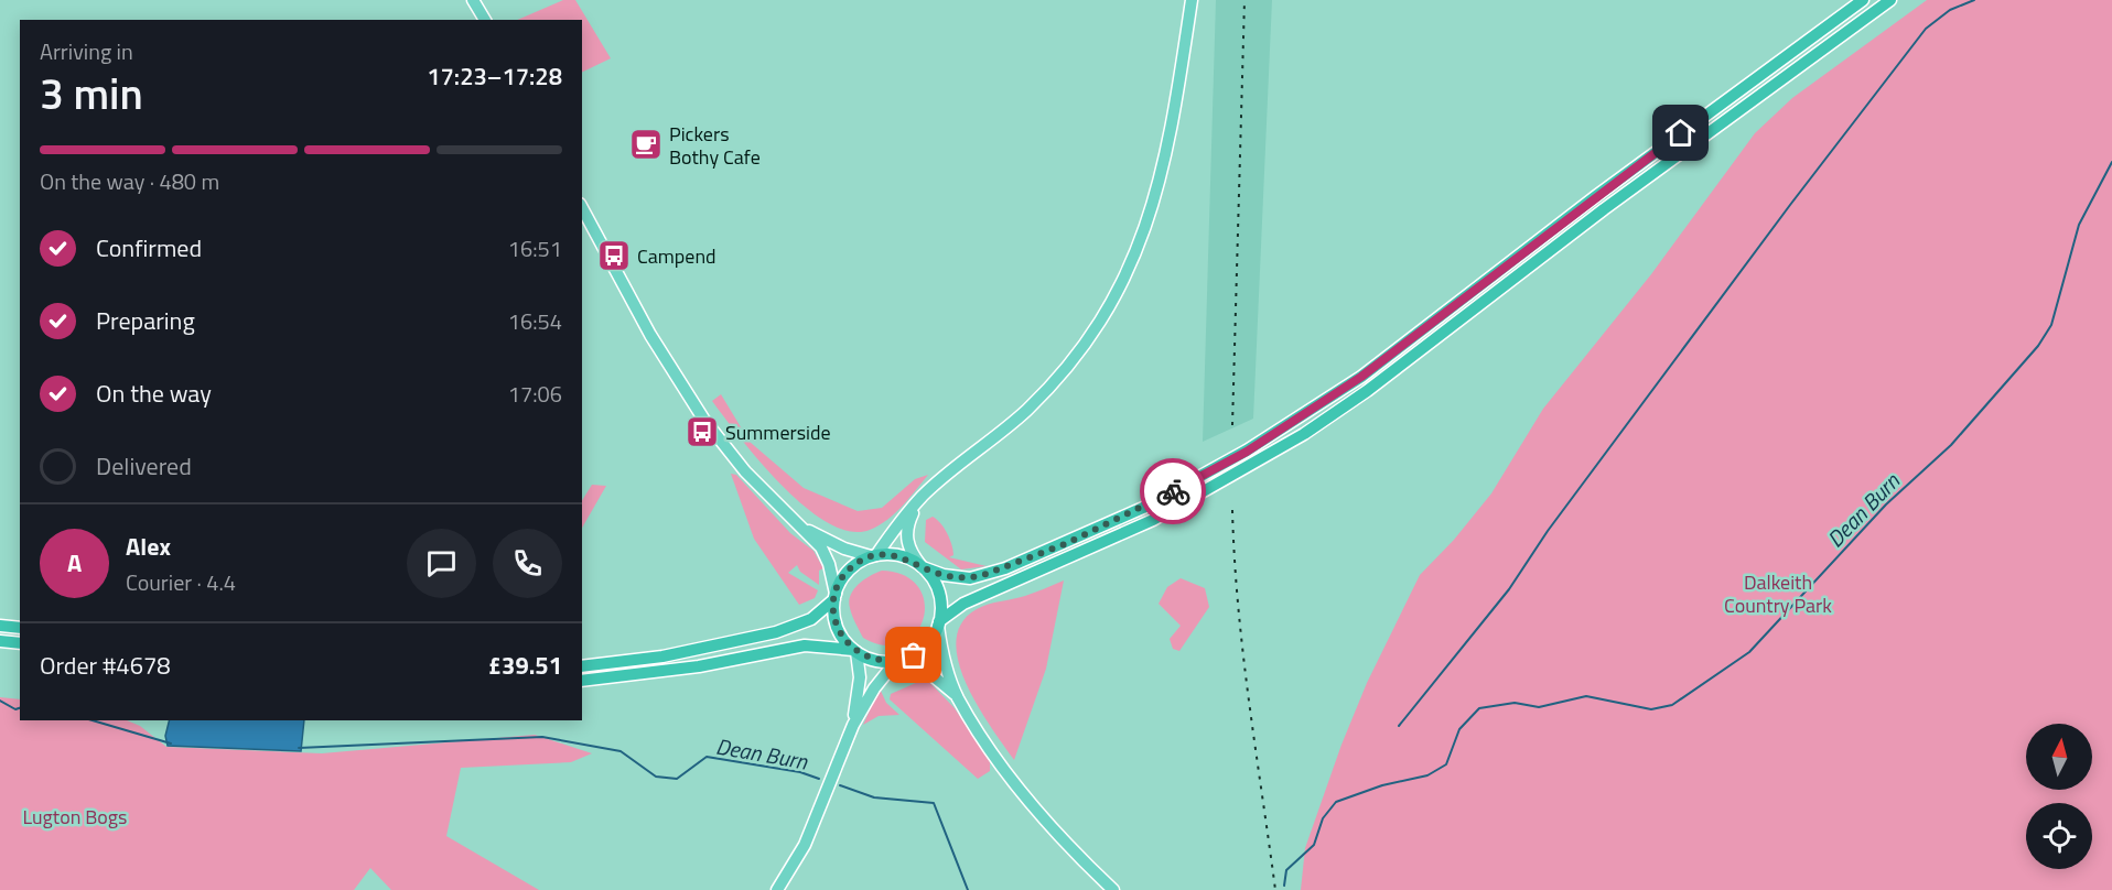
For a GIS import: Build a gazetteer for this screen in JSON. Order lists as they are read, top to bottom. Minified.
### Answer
{"water":["Dean Burn"],"parks":["Dalkeith Country Park","Lugton Bogs"],"places":{"cafe":["Pickers Bothy Cafe"],"bus stop":["Campend","Summerside"]},"north":"top","page":{"heading":["3 min","Arriving in","17:23–17:28"],"panel":["Alex","Courier · 4.4","Order #4678","£39.51"],"bar":"On the way · 480 m","list":[["Confirmed","16:51"],["Preparing","16:54"],["On the way","17:06"],"Delivered"],"round":"A"}}
